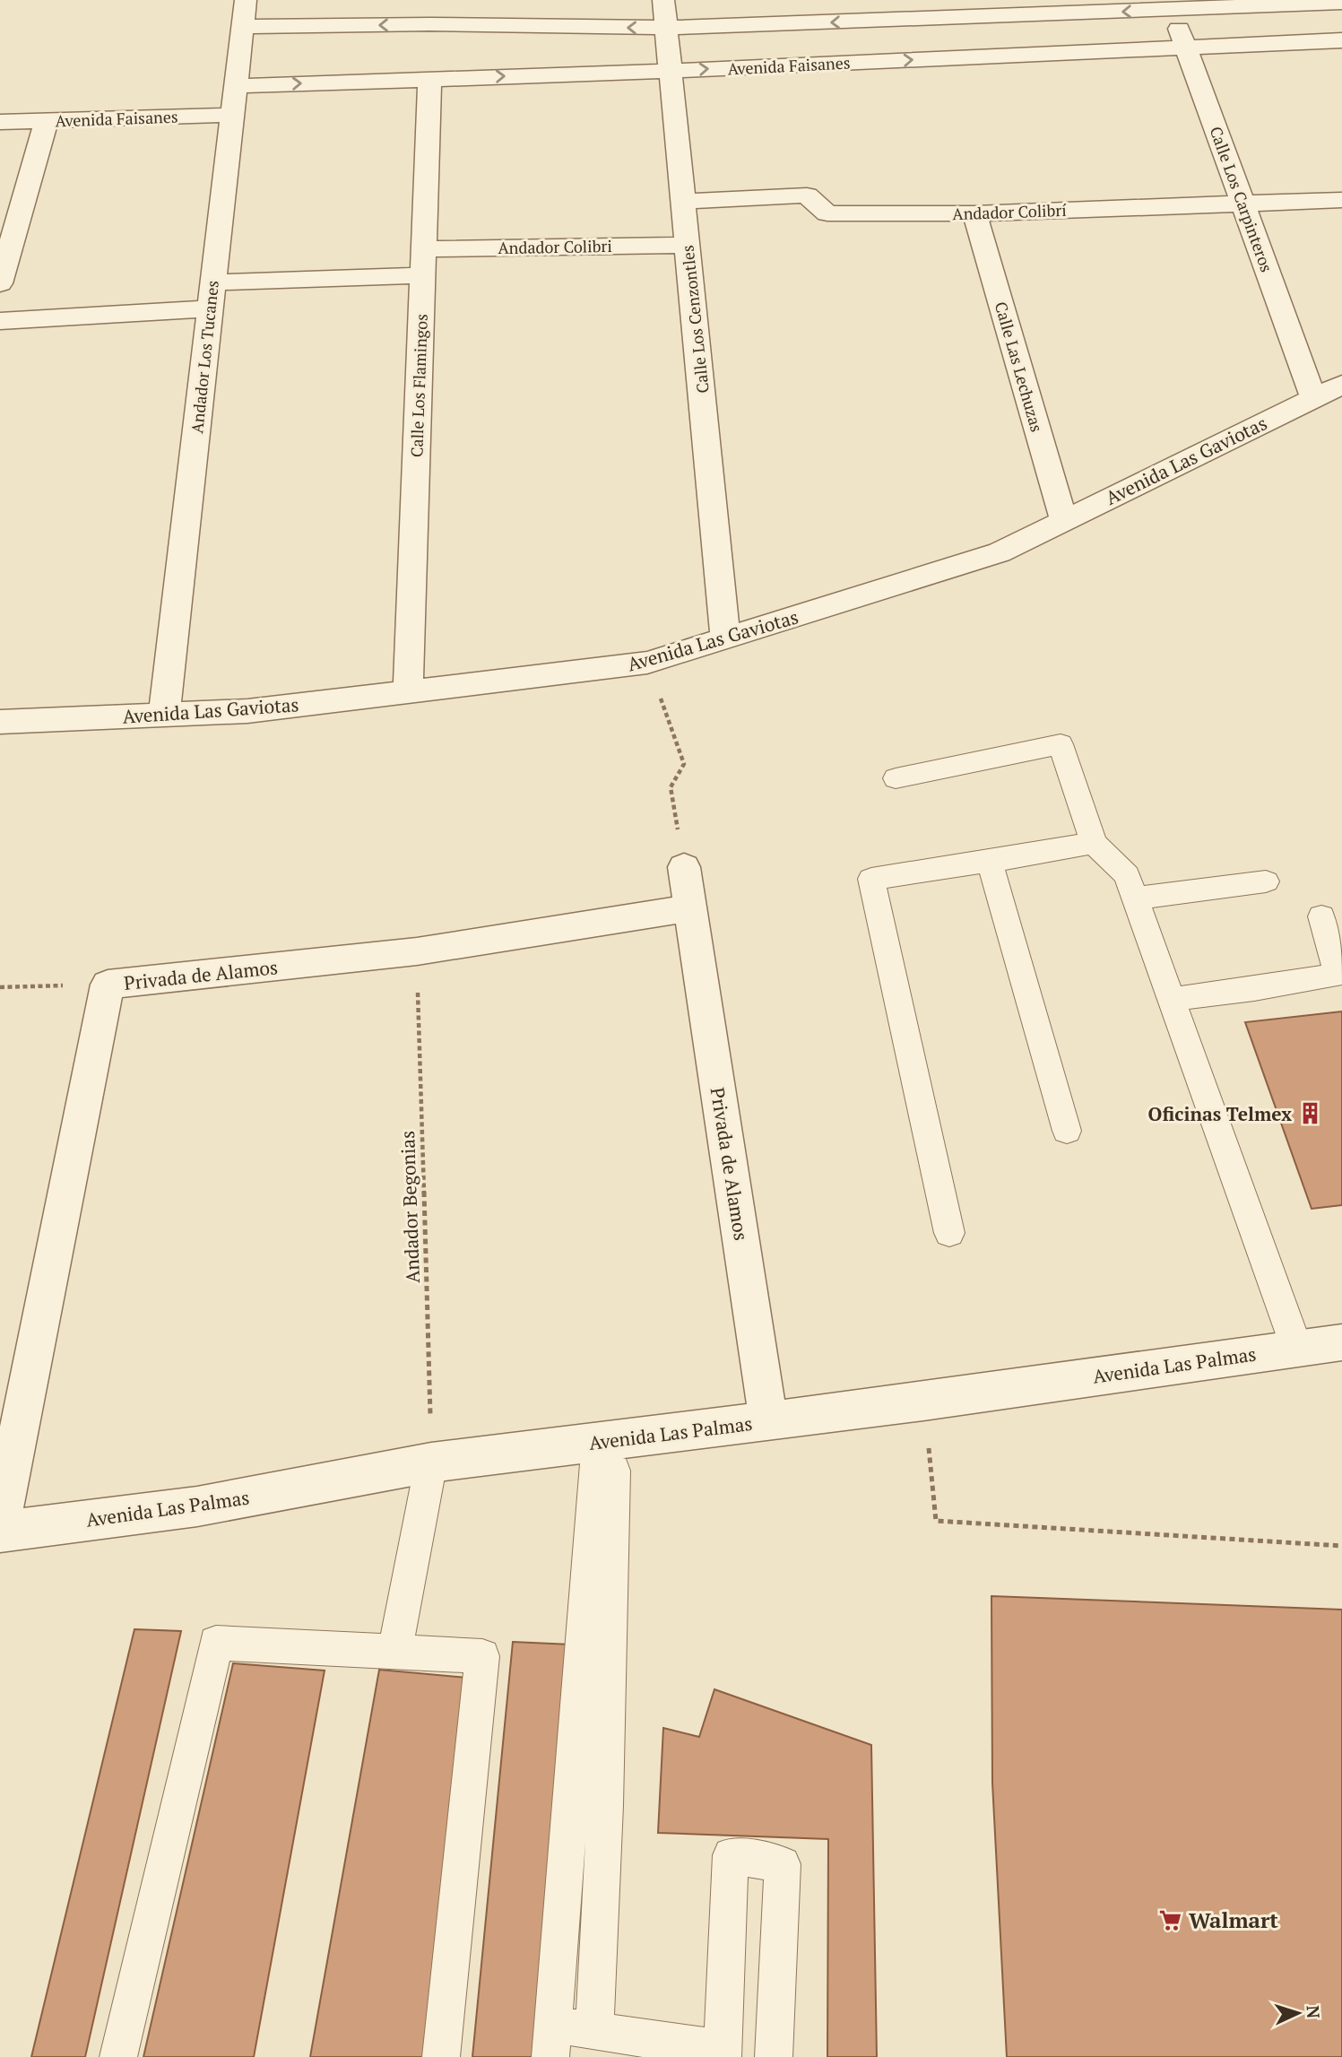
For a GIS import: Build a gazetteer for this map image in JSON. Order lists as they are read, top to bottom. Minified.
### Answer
{"streets":{"street":["Avenida Faisanes","Calle Los Carpinteros","Andador Colibrí","Andador Colibri","Calle Los Cenzontles","Andador Los Tucanes","Calle Las Lechuzas","Calle Los Flamingos","Avenida Las Gaviotas","Privada de Alamos","Avenida Las Palmas"],"path":["Andador Begonias"]},"crossings":[["Avenida Faisanes","Calle Los Carpinteros"],["Avenida Faisanes","Calle Los Cenzontles"],["Avenida Faisanes","Andador Los Tucanes"],["Avenida Faisanes","Calle Los Flamingos"],["Calle Los Carpinteros","Andador Colibrí"],["Calle Los Carpinteros","Avenida Las Gaviotas"],["Andador Colibrí","Calle Los Cenzontles"],["Andador Colibrí","Calle Las Lechuzas"],["Andador Colibri","Calle Los Cenzontles"],["Andador Colibri","Andador Los Tucanes"],["Andador Colibri","Calle Los Flamingos"],["Calle Los Cenzontles","Avenida Las Gaviotas"],["Andador Los Tucanes","Avenida Las Gaviotas"],["Calle Las Lechuzas","Avenida Las Gaviotas"],["Calle Los Flamingos","Avenida Las Gaviotas"],["Privada de Alamos","Andador Begonias"],["Privada de Alamos","Avenida Las Palmas"],["Andador Begonias","Avenida Las Palmas"]],"places":{"building":["Oficinas Telmex"],"supermarket":["Walmart"]},"north":"right"}
